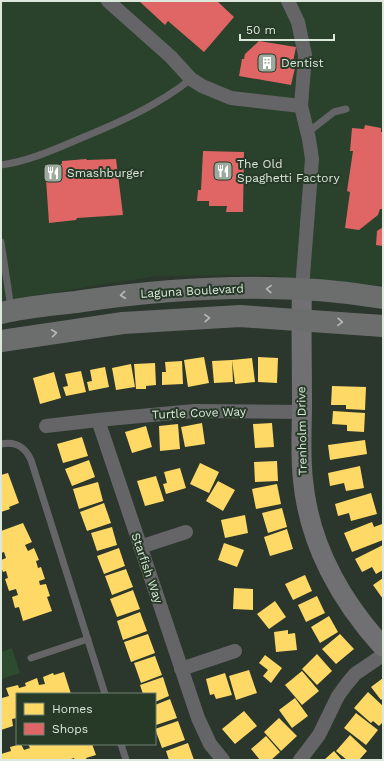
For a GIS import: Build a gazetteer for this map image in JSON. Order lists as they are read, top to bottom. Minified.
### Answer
{"streets":{"main road":["Laguna Boulevard"],"street":["Turtle Cove Way","Trenholm Drive","Starfish Way"]},"crossings":[["Laguna Boulevard","Trenholm Drive"],["Turtle Cove Way","Trenholm Drive"],["Turtle Cove Way","Starfish Way"]],"places":{"building":["Dentist"],"restaurant":["The Old Spaghetti Factory","Smashburger"]},"legend":["Homes","Shops"],"scale_bar":"50 m"}
